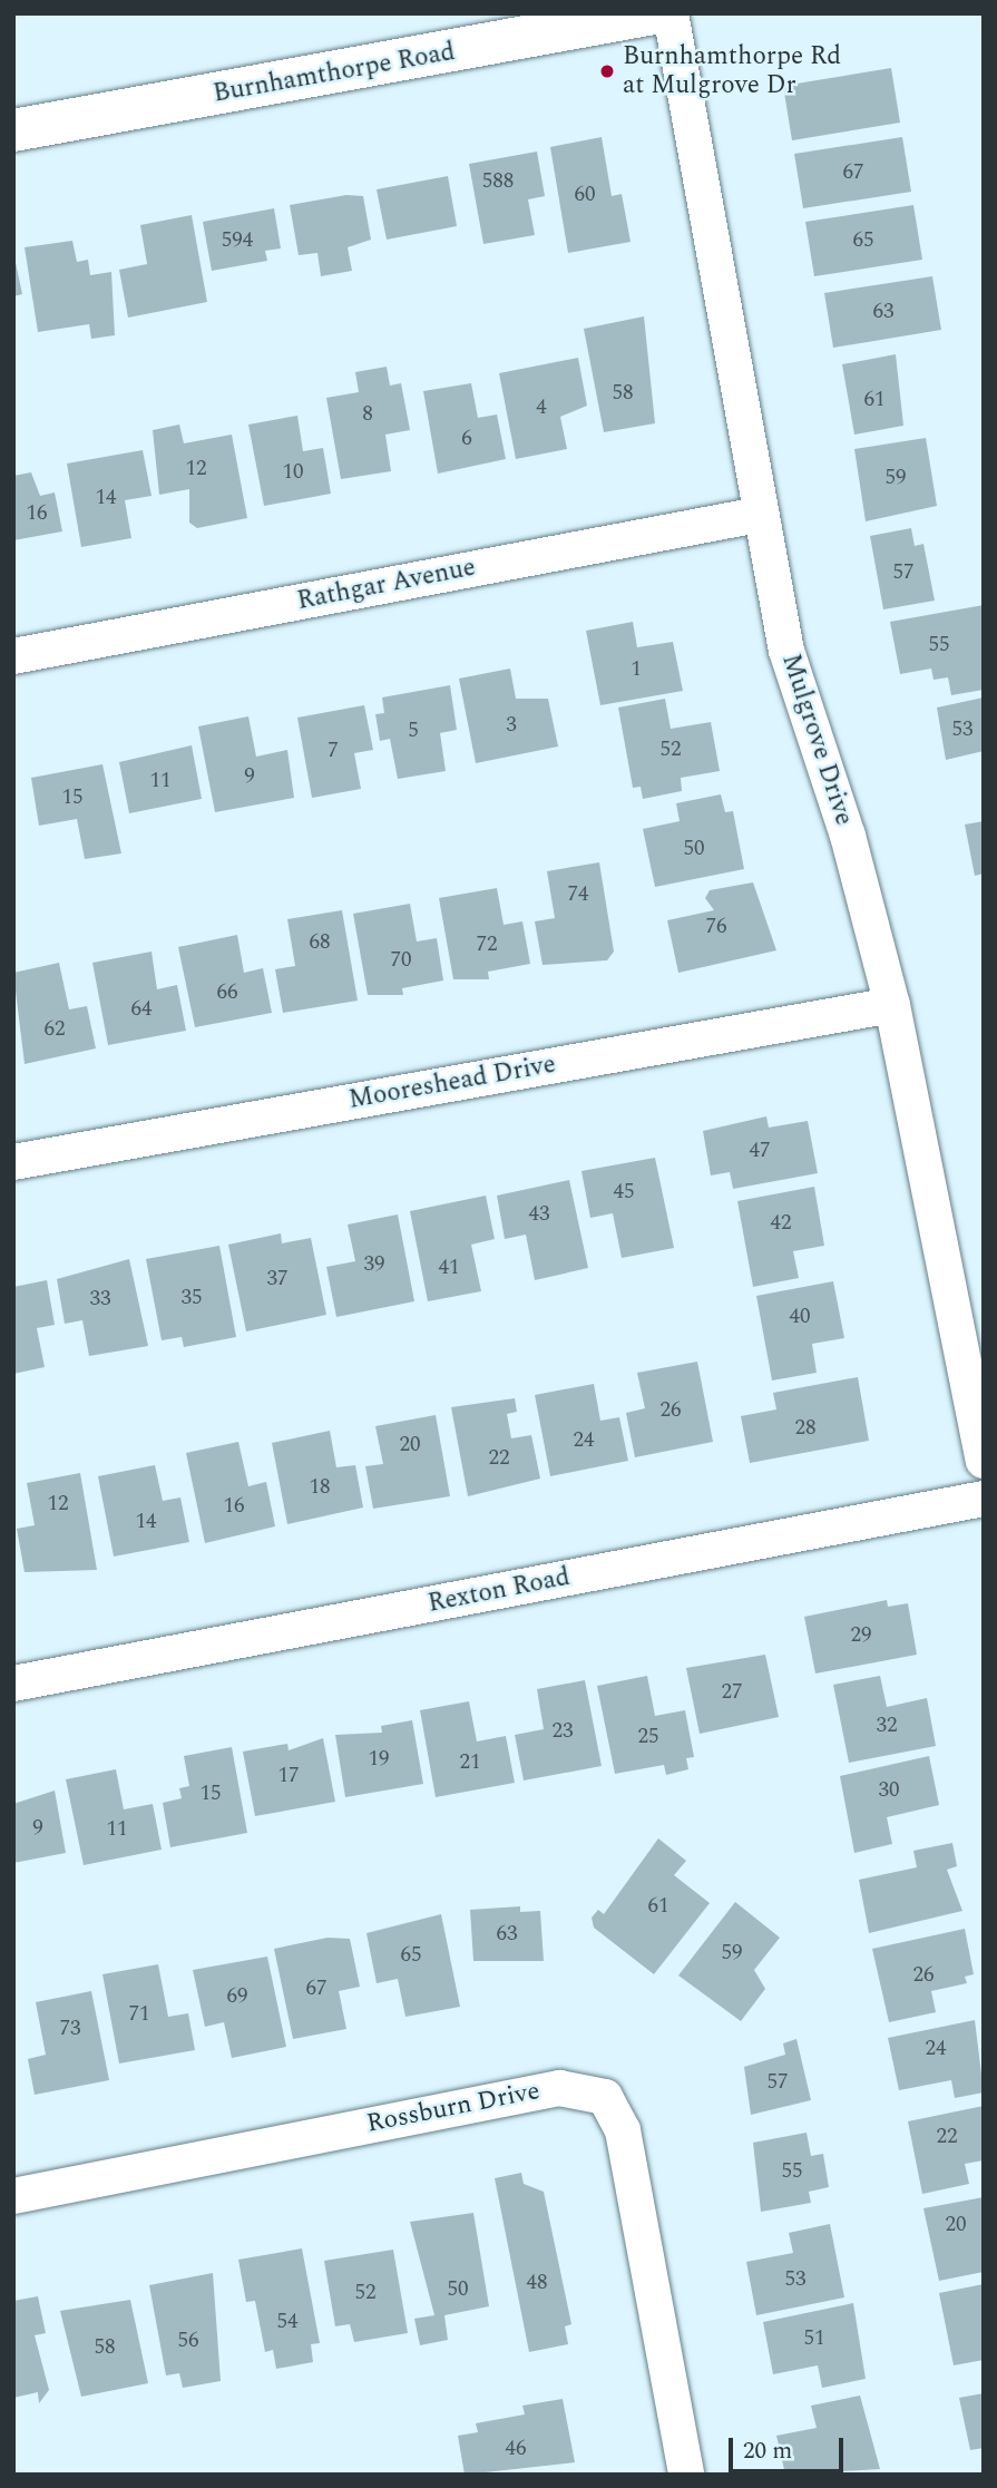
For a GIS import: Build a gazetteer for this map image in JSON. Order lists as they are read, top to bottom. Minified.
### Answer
{"streets":{"main road":["Burnhamthorpe Road"],"street":["Rathgar Avenue","Mulgrove Drive","Mooreshead Drive","Rexton Road","Rossburn Drive"]},"crossings":[["Rathgar Avenue","Mulgrove Drive"],["Mulgrove Drive","Mooreshead Drive"]],"places":["Burnhamthorpe Rd at Mulgrove Dr"],"house_numbers":["67","588","60","594","65","63","58","61","4","8","6","12","10","59","14","16","57","55","1","3","53","5","52","7","9","11","15","50","74","76","68","72","70","66","64","62","47","45","43","42","39","41","37","35","33","40","26","28","24","20","22","18","12","16","14","29","27","32","23","25","19","21","17","30","15","9","11","61","63","59","65","26","67","69","71","73","24","57","22","55","20","53","48","50","52","54","51","56","58","46"],"scale_bar":"20 m"}
